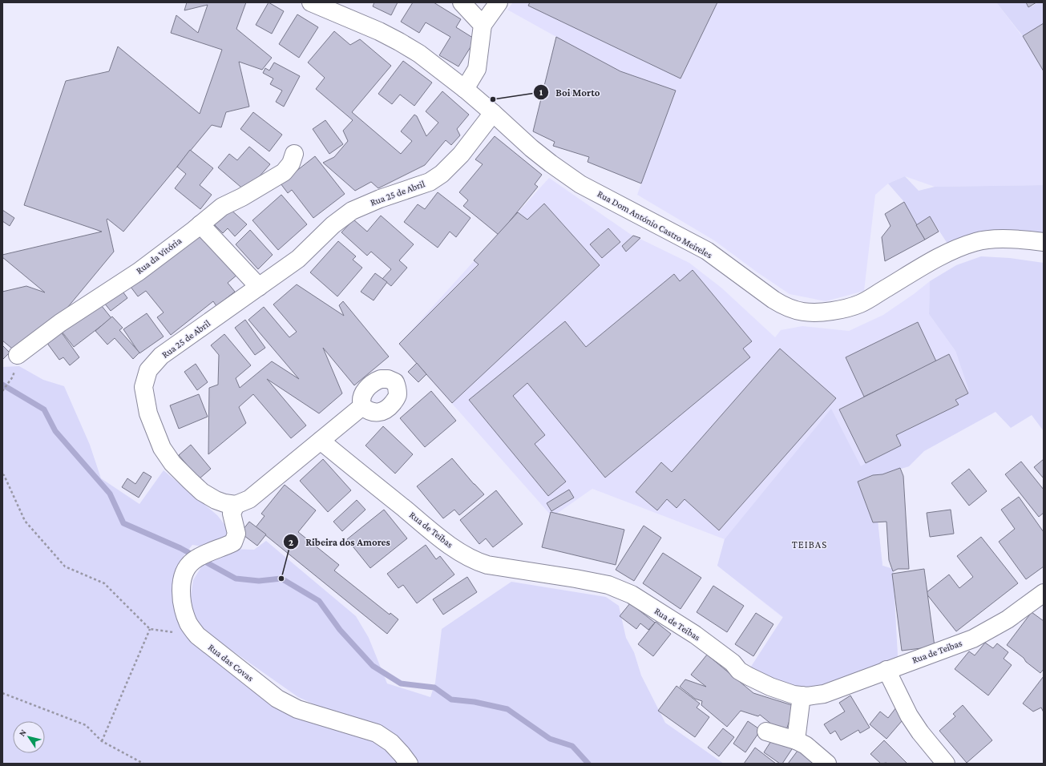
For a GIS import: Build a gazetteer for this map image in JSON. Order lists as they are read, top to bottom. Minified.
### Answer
{"streets":{"street":["Rua 25 de Abril","Rua Dom António Castro Meireles","Rua da Vitória","Rua de Teibas","Rua das Covas"]},"crossings":[["Rua 25 de Abril","Rua Dom António Castro Meireles"],["Rua 25 de Abril","Rua das Covas"]],"districts":["TEIBAS"],"places":["Boi Morto","Ribeira dos Amores"],"north":"top left"}
